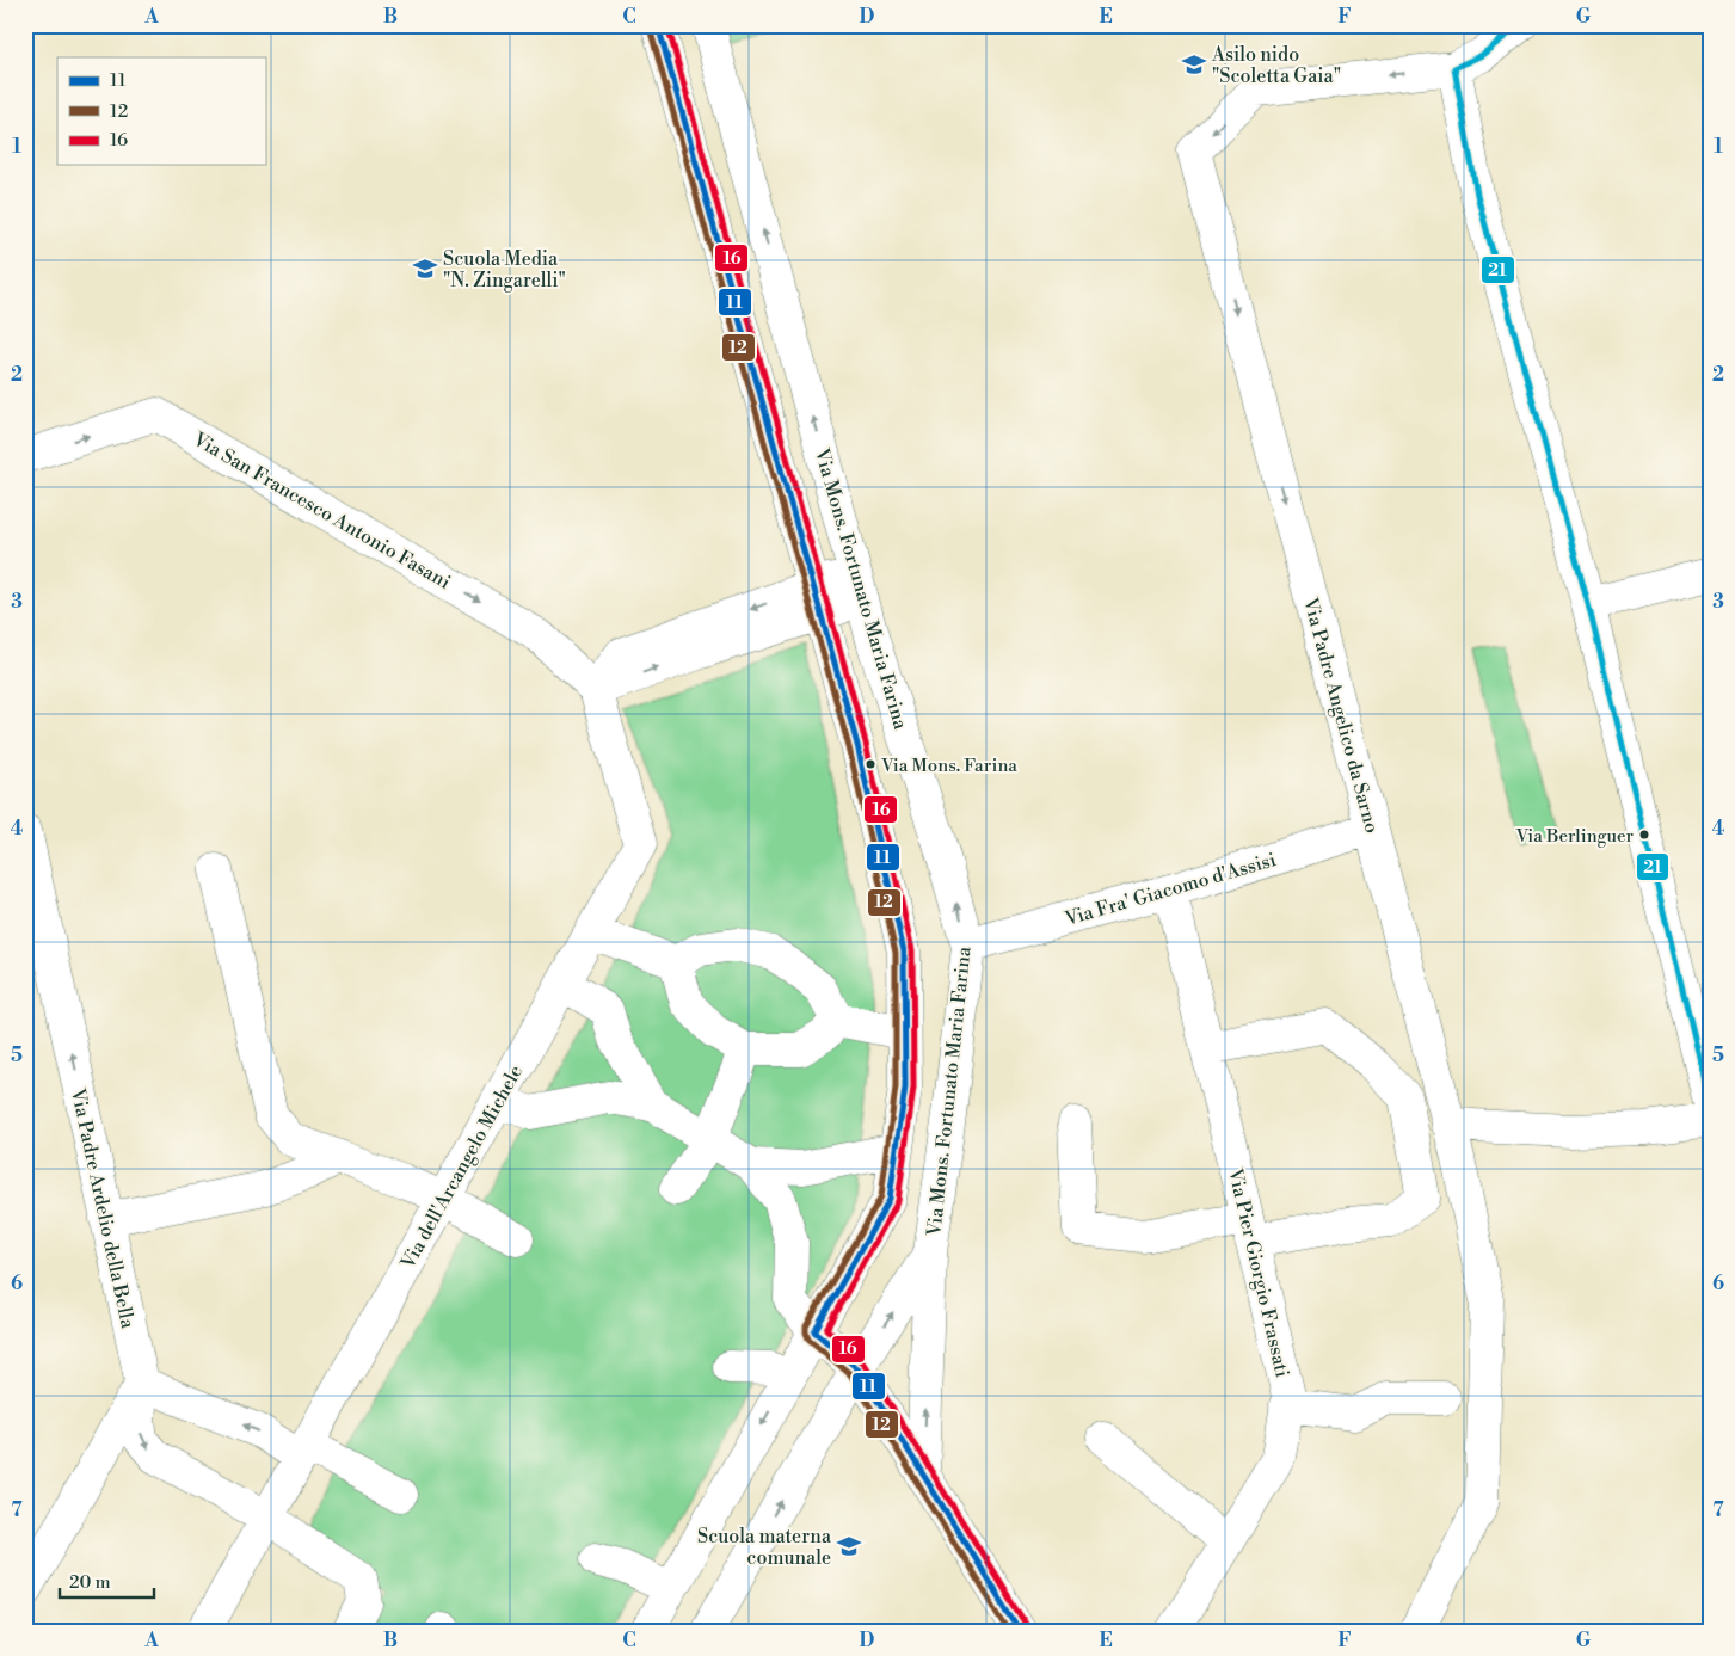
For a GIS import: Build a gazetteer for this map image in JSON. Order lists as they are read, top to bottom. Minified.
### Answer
{"streets":{"street":["Via San Francesco Antonio Fasani","Via Mons. Fortunato Maria Farina","Via Padre Angelico da Sarno","Via Fra' Giacomo d'Assisi","Via dell'Arcangelo Michele","Via Padre Ardelio della Bella","Via Pier Giorgio Frassati"]},"crossings":[["Via San Francesco Antonio Fasani","Via dell'Arcangelo Michele"],["Via Mons. Fortunato Maria Farina","Via Fra' Giacomo d'Assisi"],["Via Padre Angelico da Sarno","Via Fra' Giacomo d'Assisi"],["Via Fra' Giacomo d'Assisi","Via Pier Giorgio Frassati"],["Via dell'Arcangelo Michele","Via Padre Ardelio della Bella"]],"one_way":["Via San Francesco Antonio Fasani"],"places":{"school or university":["Asilo nido \"Scoletta Gaia\"","Scuola Media \"N. Zingarelli\"","Scuola materna comunale"],"other":["Via Mons. Farina","Via Berlinguer"]},"lines":["transit line 11","transit line 16","transit line 21","transit line 12"],"legend":["11","12","16"],"scale_bar":"20 m","grid":{"columns":["A","B","C","D","E","F","G"],"rows":["1","2","3","4","5","6","7"]}}
